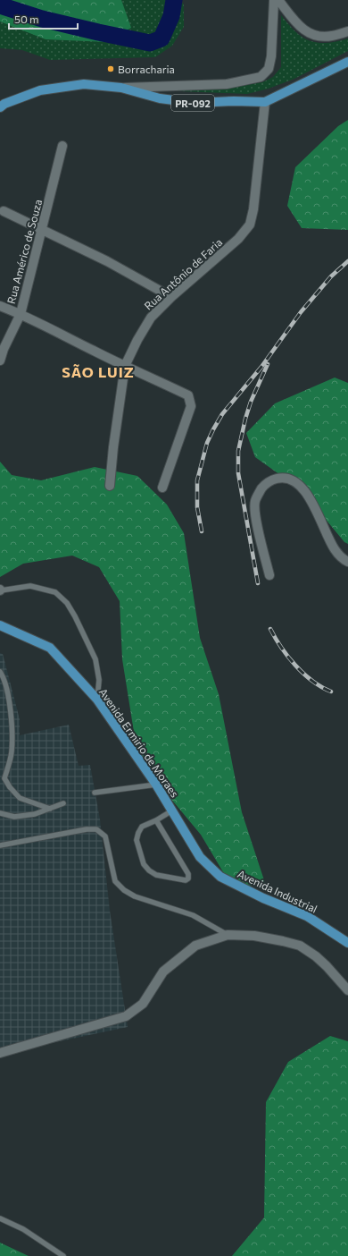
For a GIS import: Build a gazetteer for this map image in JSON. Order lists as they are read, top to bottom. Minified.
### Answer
{"streets":{"main road":["PR-092","Avenida Ermirio de Moraes","Avenida Industrial"],"street":["Rua Américo de Souza","Rua Antônio de Faria"]},"crossings":[["PR-092","Rua Antônio de Faria"],["Avenida Ermirio de Moraes","Avenida Industrial"]],"districts":["SÃO LUIZ"],"places":["Borracharia"],"scale_bar":"50 m"}
